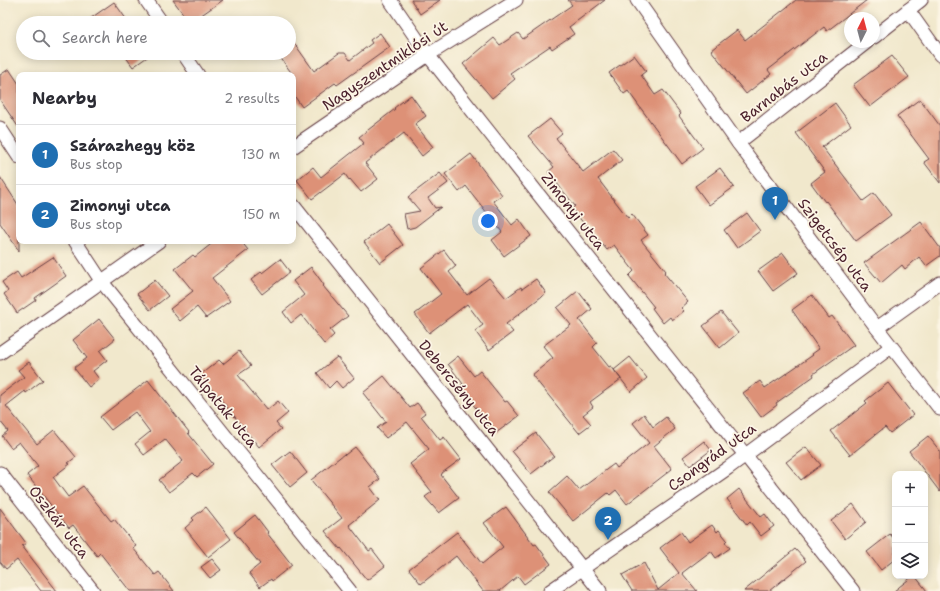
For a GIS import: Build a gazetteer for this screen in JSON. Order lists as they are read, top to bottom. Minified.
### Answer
{"streets":{"street":["Nagyszentmiklósi út","Barnabás utca","Zimonyi utca","Szigetcsép utca","Debercsény utca","Tálpatak utca","Csongrád utca","Oszkár utca"]},"crossings":[["Nagyszentmiklósi út","Zimonyi utca"],["Barnabás utca","Szigetcsép utca"],["Zimonyi utca","Csongrád utca"],["Szigetcsép utca","Csongrád utca"],["Debercsény utca","Csongrád utca"]],"north":"top","page":{"search":"Search here","heading":["Nearby","2 results"],"list":[{"mark":"1","name":"Szárazhegy köz","note":"Bus stop","value":"130 m"},{"mark":"2","name":"Zimonyi utca","note":"Bus stop","value":"150 m"}],"pins":["1","2"],"map_buttons":["+","−"]}}
